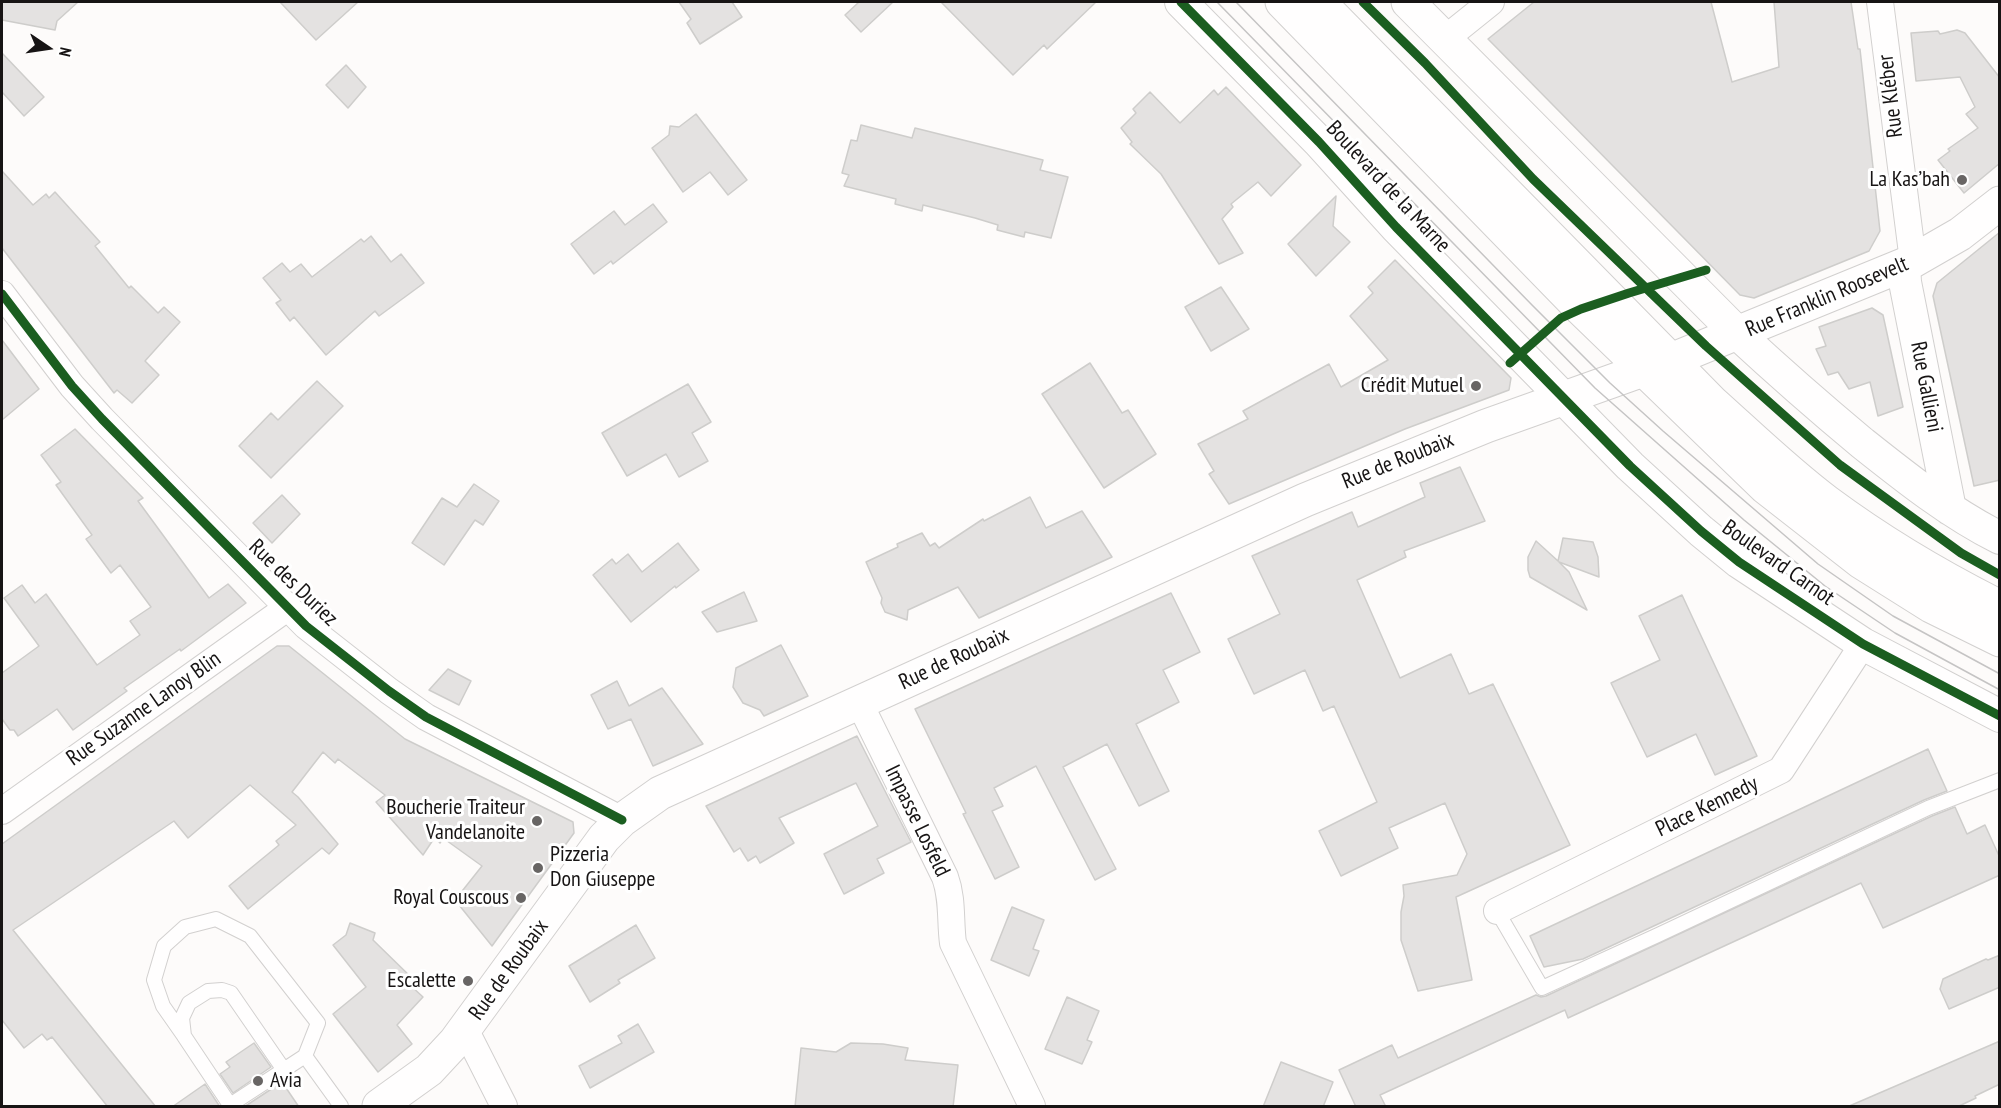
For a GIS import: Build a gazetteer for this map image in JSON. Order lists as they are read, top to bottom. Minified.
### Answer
{"streets":{"main road":["Rue Franklin Roosevelt","Rue de Roubaix"],"street":["Rue Kléber","Boulevard de la Marne","Rue Gallieni","Boulevard Carnot","Rue des Duriez","Rue Suzanne Lanoy Blin","Place Kennedy","Impasse Losfeld"]},"crossings":[["Rue Kléber","Rue Franklin Roosevelt"],["Rue Kléber","Rue Gallieni"],["Boulevard de la Marne","Rue de Roubaix"],["Boulevard de la Marne","Boulevard Carnot"],["Rue Franklin Roosevelt","Rue Gallieni"],["Rue Franklin Roosevelt","Rue de Roubaix"],["Rue de Roubaix","Boulevard Carnot"],["Rue de Roubaix","Rue des Duriez"],["Rue de Roubaix","Impasse Losfeld"],["Boulevard Carnot","Place Kennedy"],["Rue des Duriez","Rue Suzanne Lanoy Blin"]],"places":["La Kas’bah","Crédit Mutuel","Boucherie Traiteur Vandelanoite","Pizzeria Don Giuseppe","Royal Couscous","Escalette","Avia"],"north":"right"}
